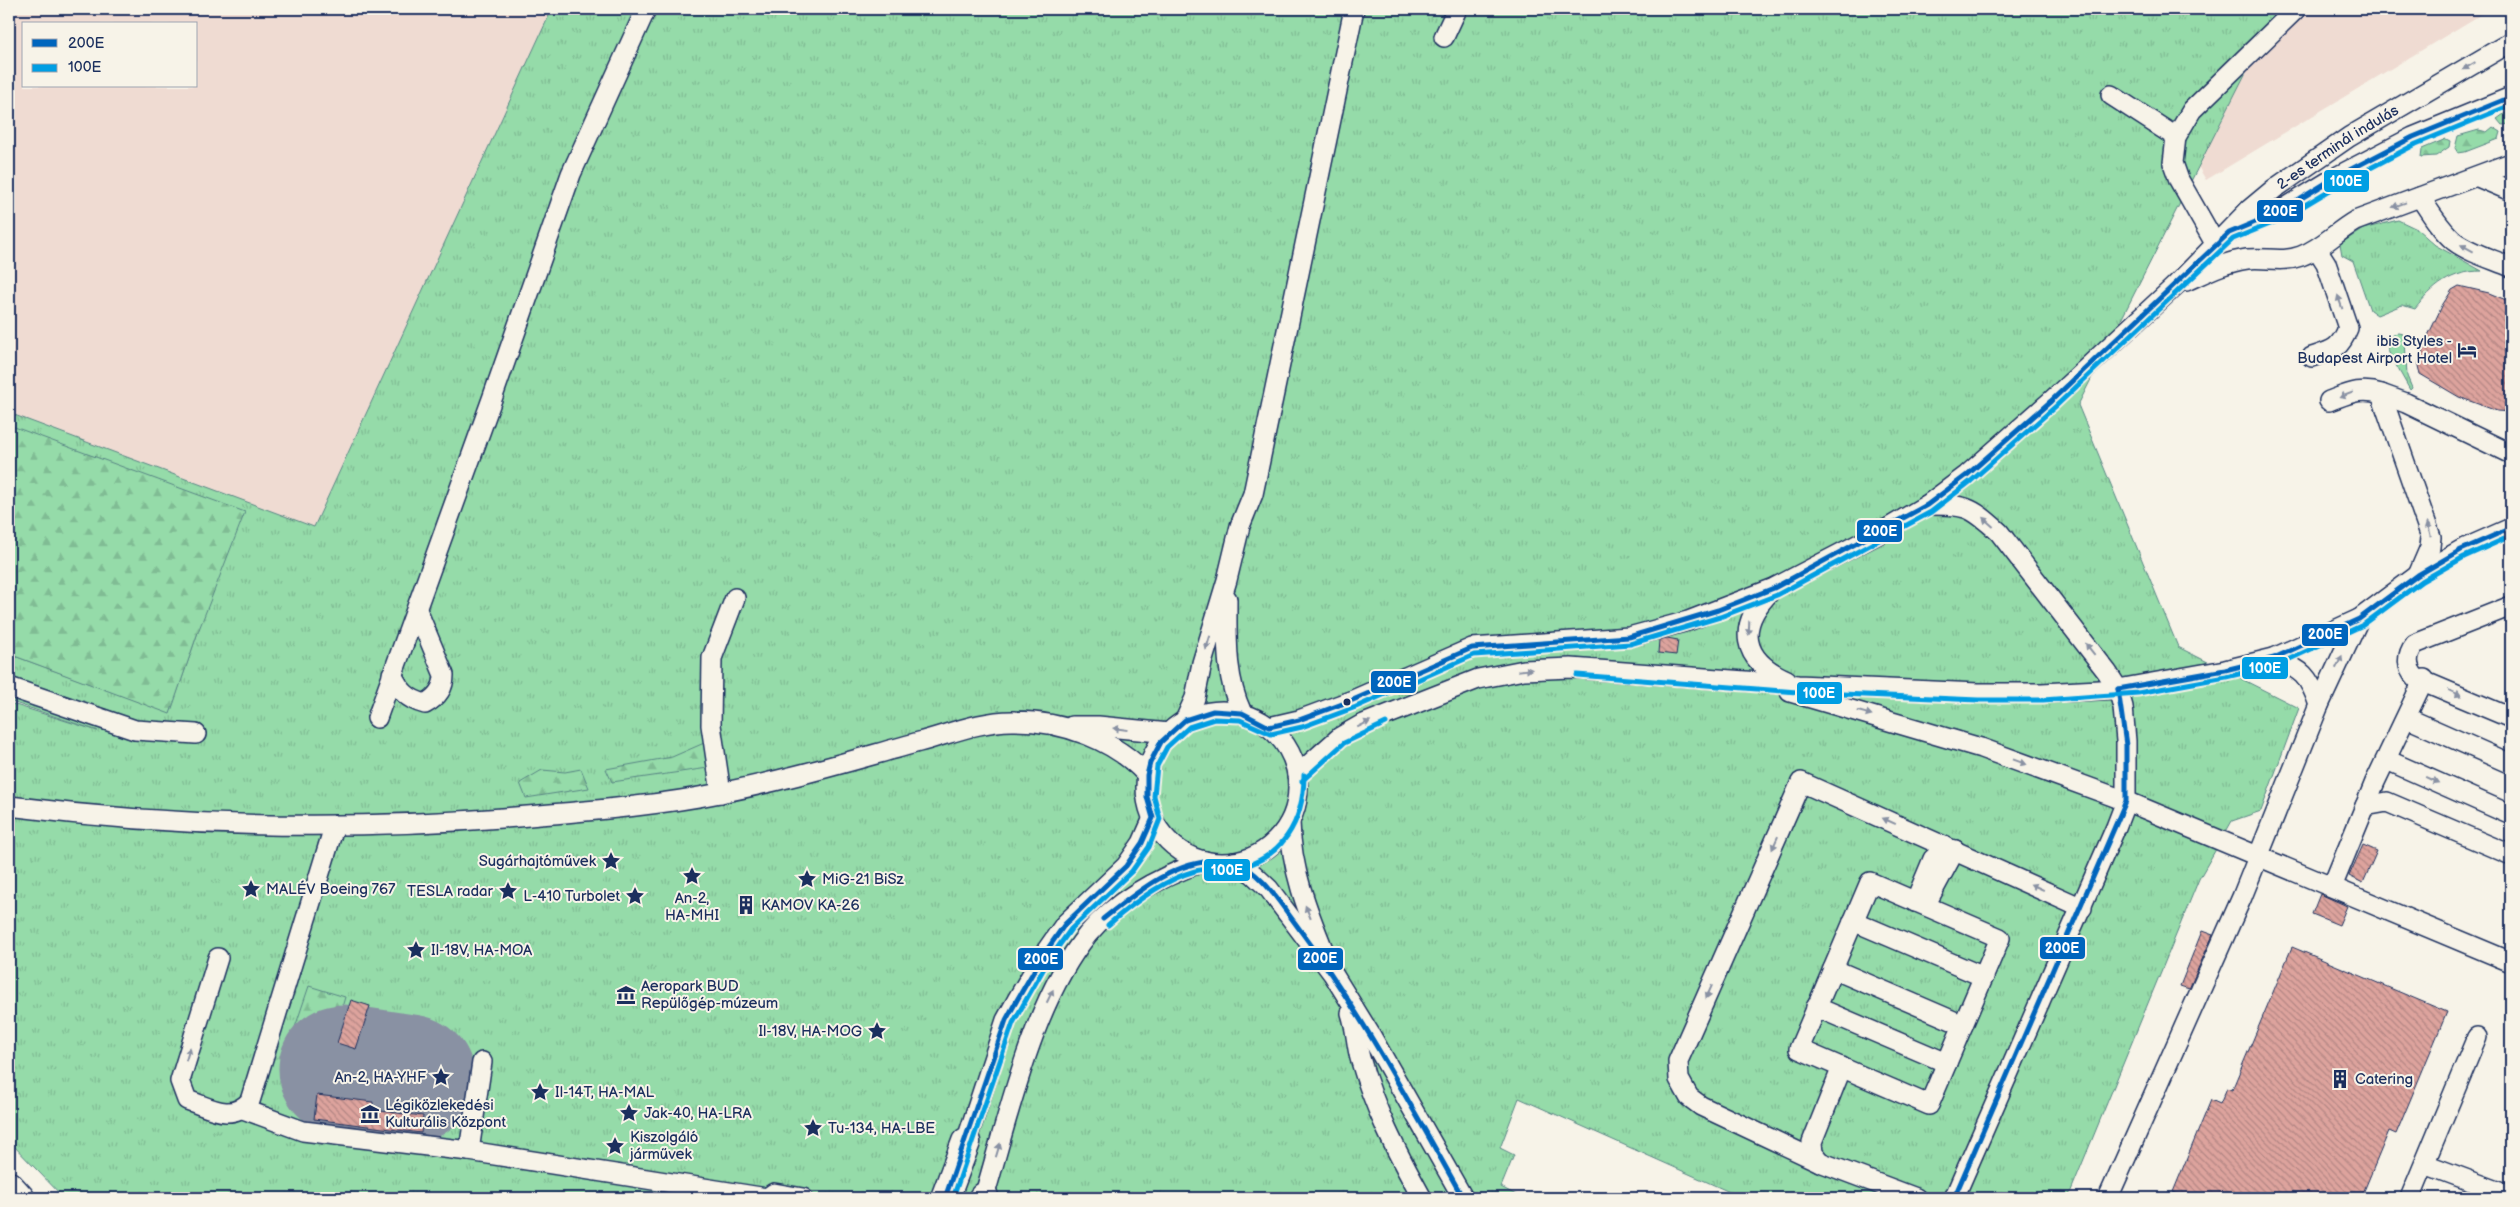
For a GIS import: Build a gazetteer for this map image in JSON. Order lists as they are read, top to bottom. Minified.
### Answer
{"streets":{"street":["2-es terminál indulás"]},"places":{"hotel":["ibis Styles - Budapest Airport Hotel"],"place":["Sugárhajtóművek","An-2, HA-MHI","MiG-21 BiSz","MALÉV Boeing 767","TESLA radar","L-410 Turbolet","Il-18V, HA-MOA","Il-18V, HA-MOG","An-2, HA-YHF","Il-14T, HA-MAL","Jak-40, HA-LRA","Tu-134, HA-LBE","Kiszolgáló járművek"],"building":["KAMOV KA-26","Catering"],"museum":["Aeropark BUD Repülőgép-múzeum","Légiközlekedési Kulturális Központ"]},"lines":["transit line 200E","transit line 100E"],"legend":["200E","100E"]}
